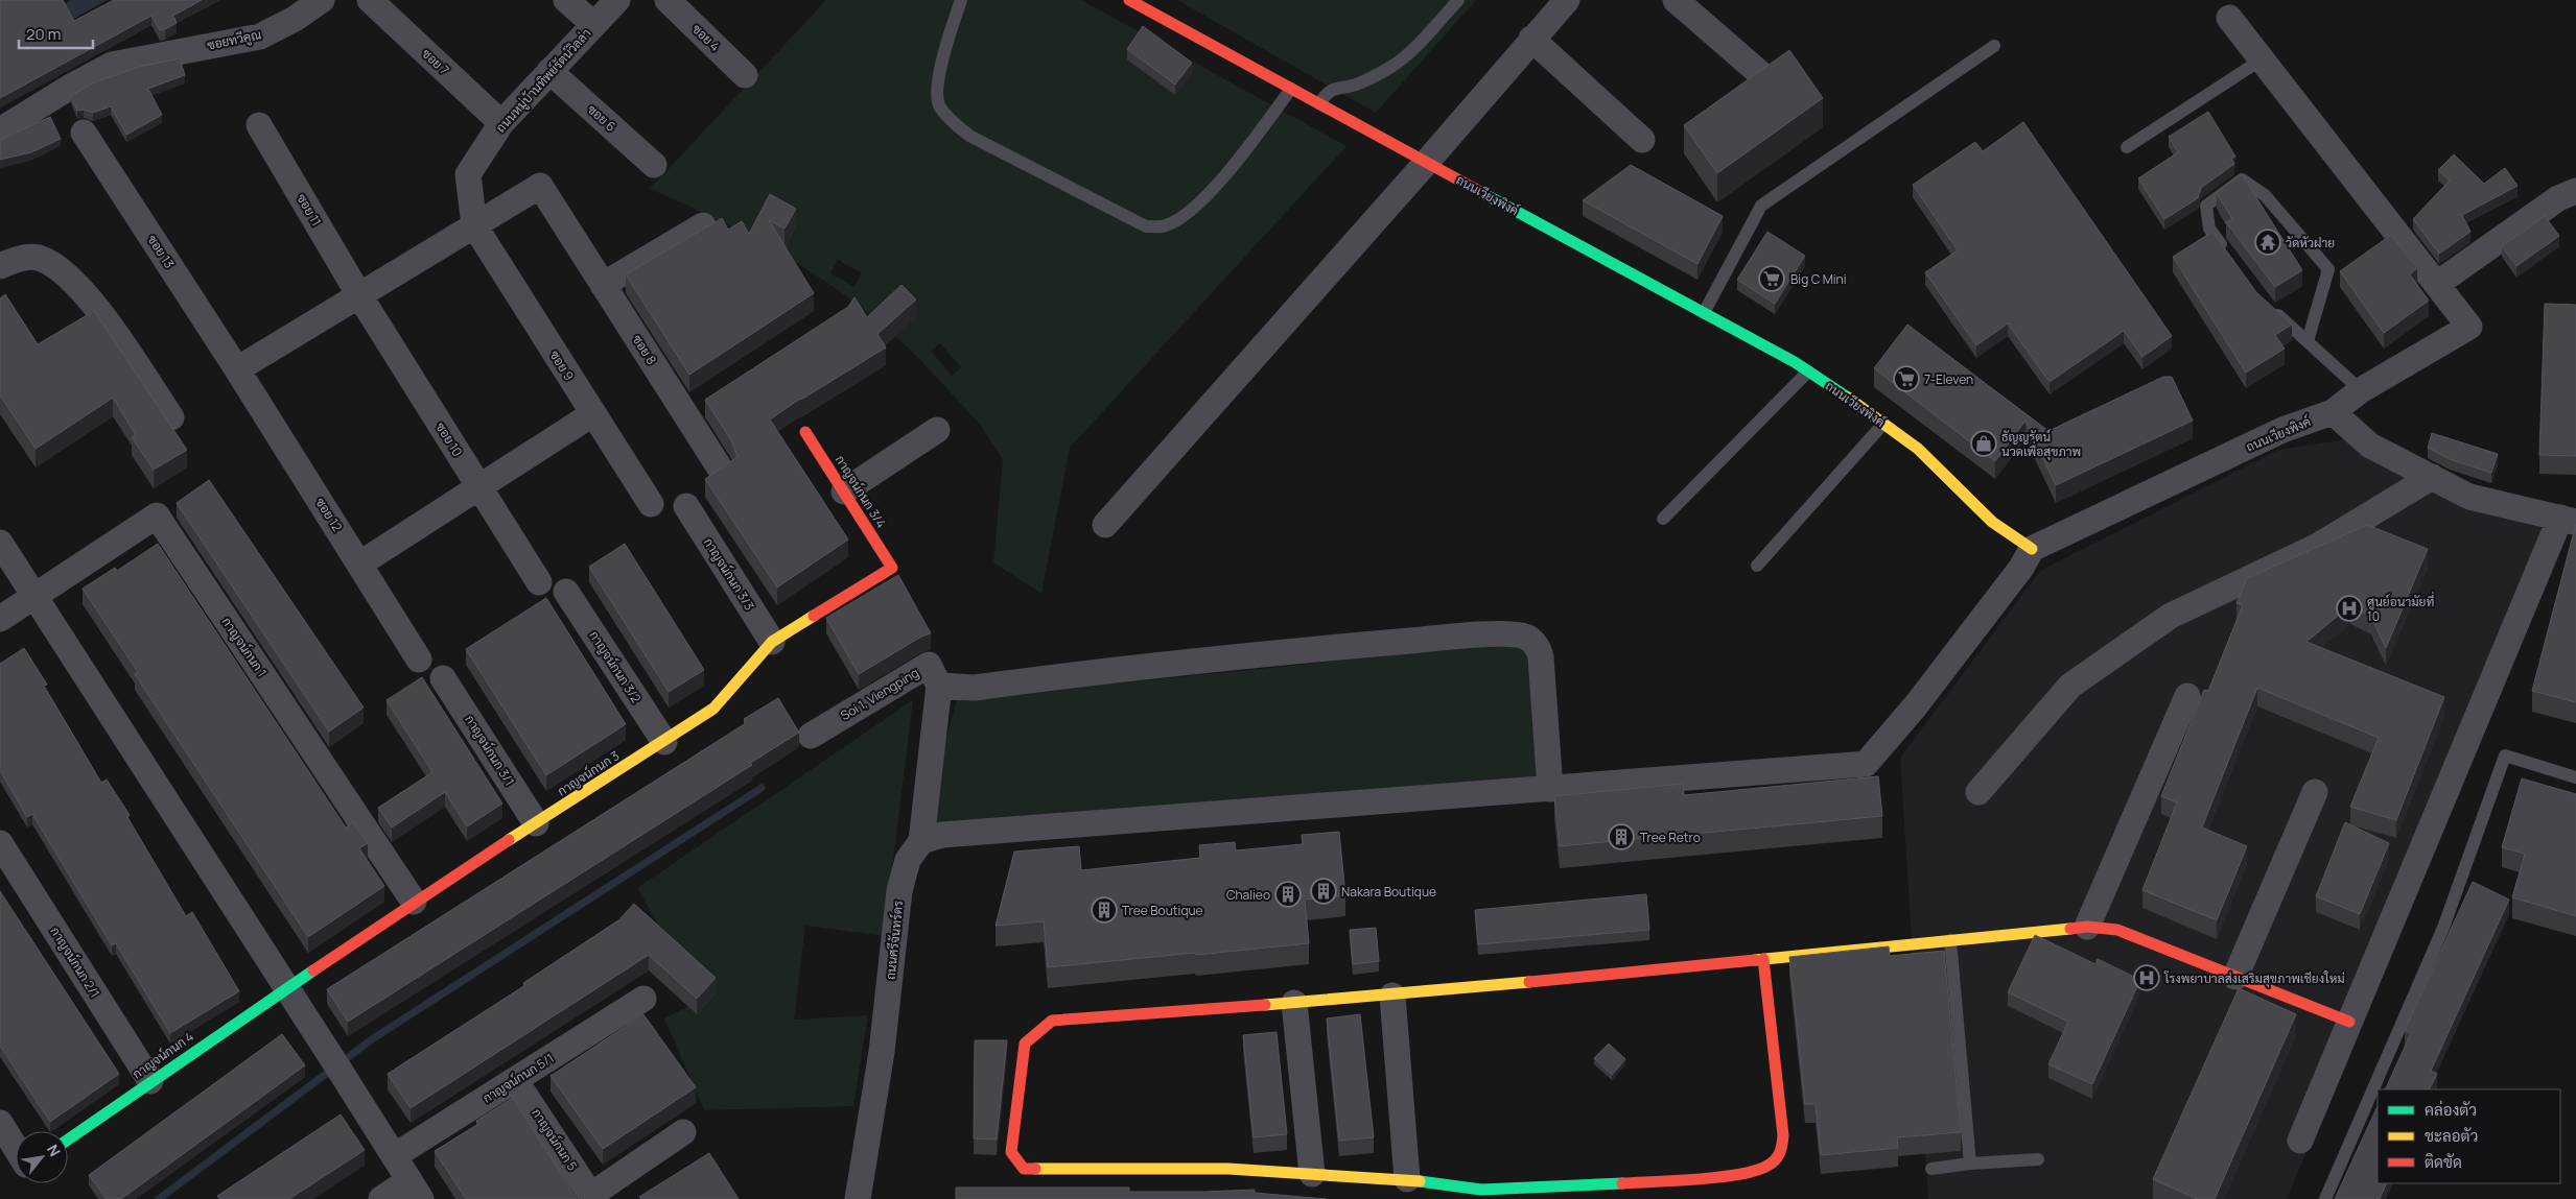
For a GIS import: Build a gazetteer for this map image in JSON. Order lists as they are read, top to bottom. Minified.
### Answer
{"streets":{"street":["ซอย 4","ซอยทวีคูณ","ซอย 7","ถนนหมู่บ้านทิพย์รัตน์วิลล่า","ซอย 6","ถนนเวียงพิงค์","ซอย 11","ซอย 13","ซอย 8","ซอย 9","ซอย 10","กาญจน์กนก 3/4","ซอย 12","กาญจน์กนก 3/3","กาญจน์กนก 1","กาญจน์กนก 3/2","Soi 1, Viengping","กาญจน์กนก 3/1","กาญจน์กนก 3","ถนนศรีจันทร์ดร","กาญจน์กนก 2/1","กาญจน์กนก 4","กาญจน์กนก 5/1","กาญจน์กนก 5"]},"crossings":[["ซอย 7","ถนนหมู่บ้านทิพย์รัตน์วิลล่า"],["ถนนหมู่บ้านทิพย์รัตน์วิลล่า","ซอย 6"],["ถนนหมู่บ้านทิพย์รัตน์วิลล่า","ซอย 8"],["ถนนหมู่บ้านทิพย์รัตน์วิลล่า","ซอย 9"],["ซอย 11","ซอย 10"],["ซอย 13","ซอย 12"],["ซอย 8","ซอย 9"],["กาญจน์กนก 3/4","กาญจน์กนก 3"],["กาญจน์กนก 3/3","กาญจน์กนก 3"],["กาญจน์กนก 1","กาญจน์กนก 3"],["กาญจน์กนก 3/2","กาญจน์กนก 3"],["Soi 1, Viengping","ถนนศรีจันทร์ดร"],["กาญจน์กนก 3/1","กาญจน์กนก 3"],["กาญจน์กนก 3","กาญจน์กนก 4"],["กาญจน์กนก 2/1","กาญจน์กนก 4"],["กาญจน์กนก 5/1","กาญจน์กนก 5"]],"places":{"temple":["วัดหัวฝาย"],"supermarket":["Big C Mini","7-Eleven"],"shop":["ธัญญรัตน์ นวดเพื่อสุขภาพ"],"hospital":["ศูนย์อนามัยที่ 10","โรงพยาบาลส่งเสริมสุขภาพเชียงใหม่"],"building":["Tree Retro","Nakara Boutique","Chalieo","Tree Boutique"]},"legend":["คล่องตัว","ชะลอตัว","ติดขัด"],"scale_bar":"20 m","north":"top right"}
